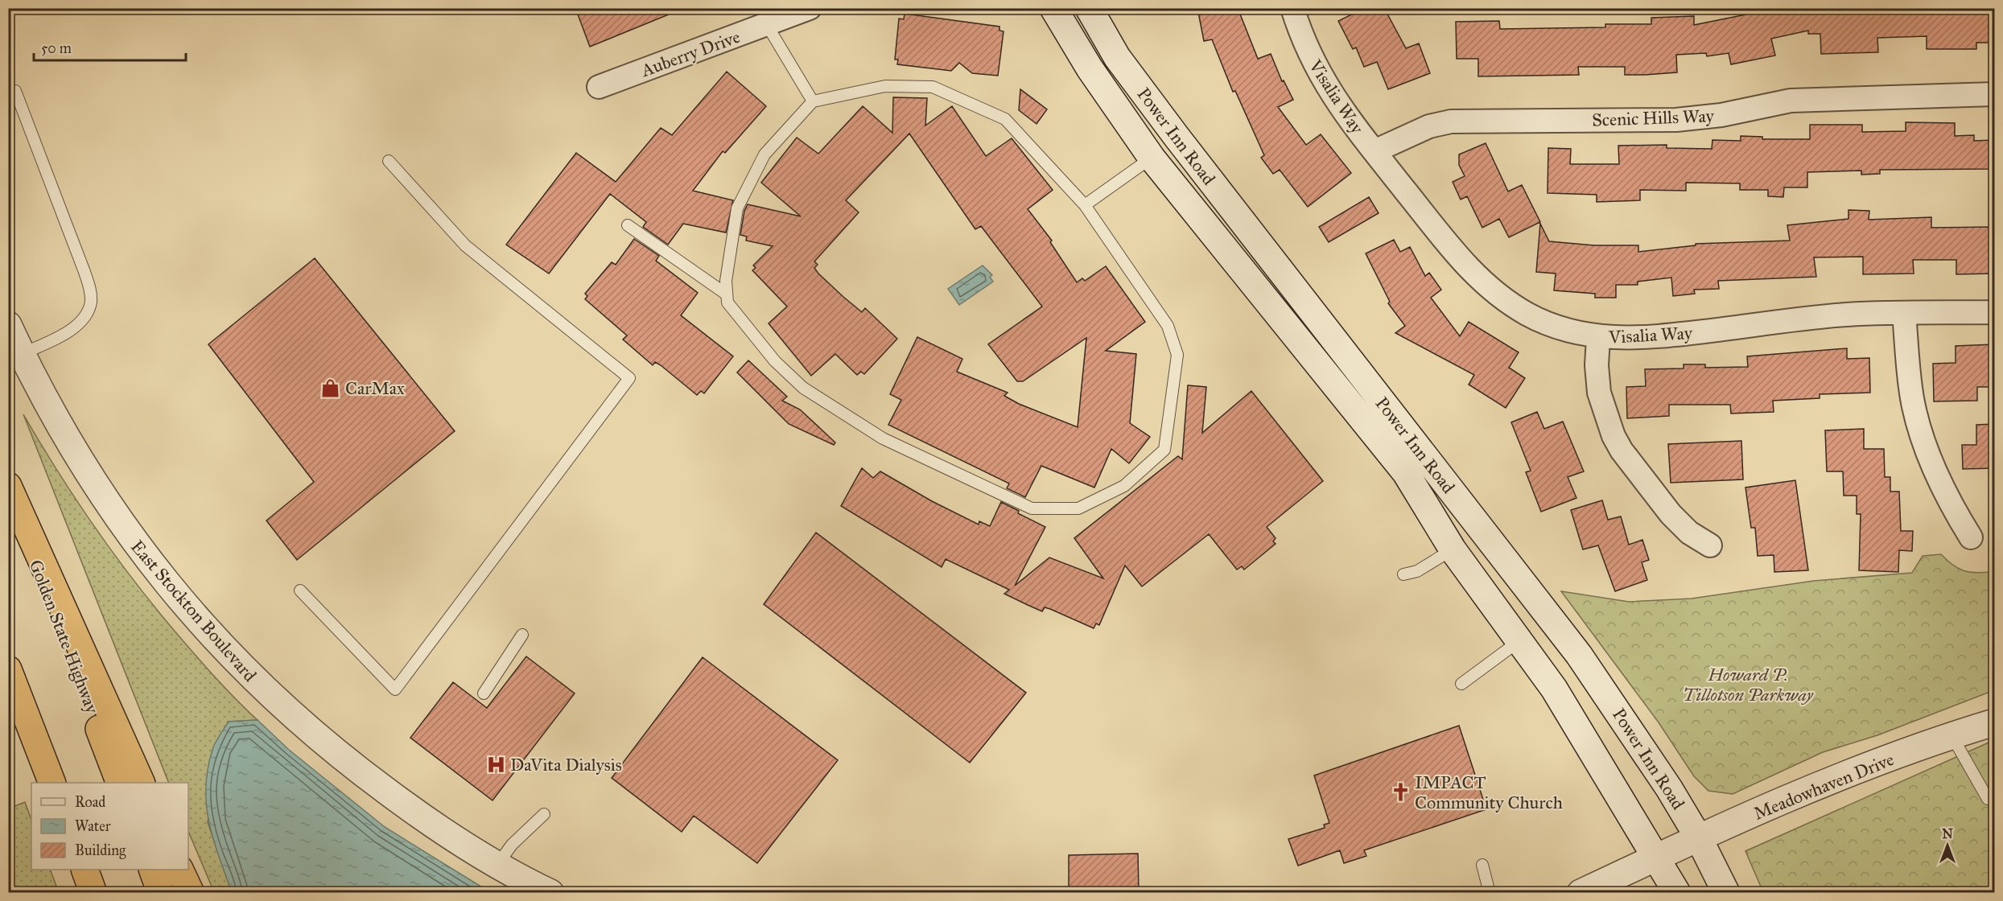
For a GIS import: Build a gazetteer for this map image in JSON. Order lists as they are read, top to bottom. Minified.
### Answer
{"streets":{"highway":["Golden State Highway"],"main road":["Power Inn Road","East Stockton Boulevard","Meadowhaven Drive"],"street":["Auberry Drive","Visalia Way","Scenic Hills Way"]},"crossings":[["Visalia Way","Scenic Hills Way"],["Power Inn Road","Meadowhaven Drive"]],"parks":["Howard P. Tillotson Parkway"],"places":{"shop":["CarMax"],"hospital":["DaVita Dialysis"],"church":["IMPACT Community Church"]},"legend":["Road","Water","Building"],"scale_bar":"50 m","north":"top"}
